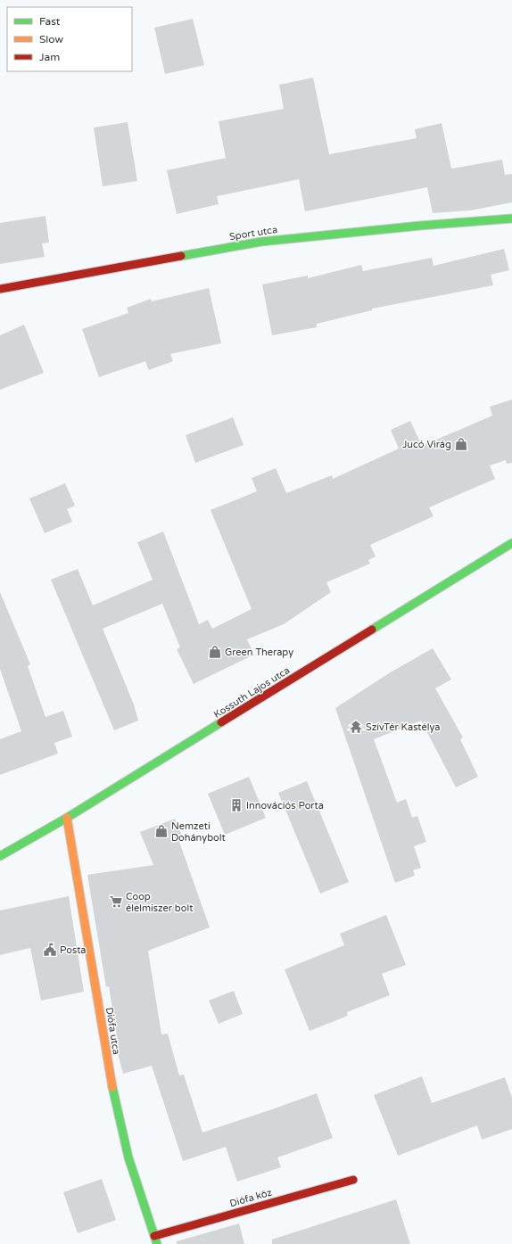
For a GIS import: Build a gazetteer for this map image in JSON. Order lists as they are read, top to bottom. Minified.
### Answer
{"streets":{"street":["Sport utca","Kossuth Lajos utca","Diófa utca","Diófa köz"]},"crossings":[["Kossuth Lajos utca","Diófa utca"],["Diófa utca","Diófa köz"]],"places":{"shop":["Jucó Virág","Green Therapy","Nemzeti Dohánybolt"],"temple":["SzívTér Kastélya"],"building":["Innovációs Porta"],"supermarket":["Coop élelmiszer bolt"],"public building":["Posta"]},"legend":["Fast","Slow","Jam"]}
